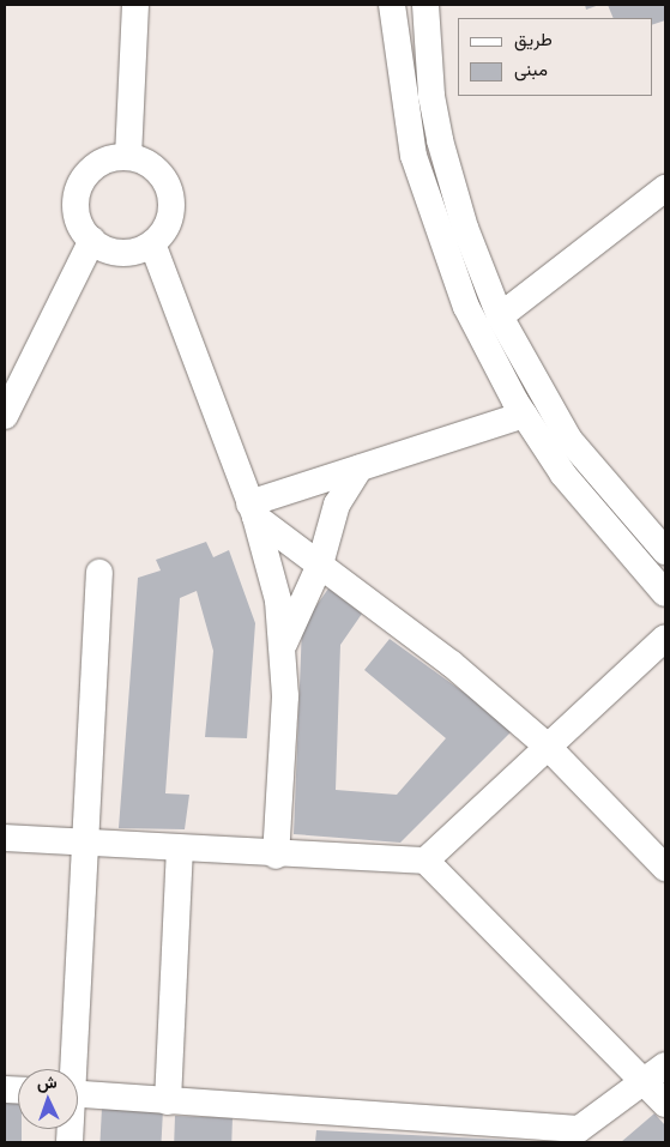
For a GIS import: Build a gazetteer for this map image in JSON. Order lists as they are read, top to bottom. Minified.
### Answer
{"legend":["طريق","مبنى"],"north":"top"}
